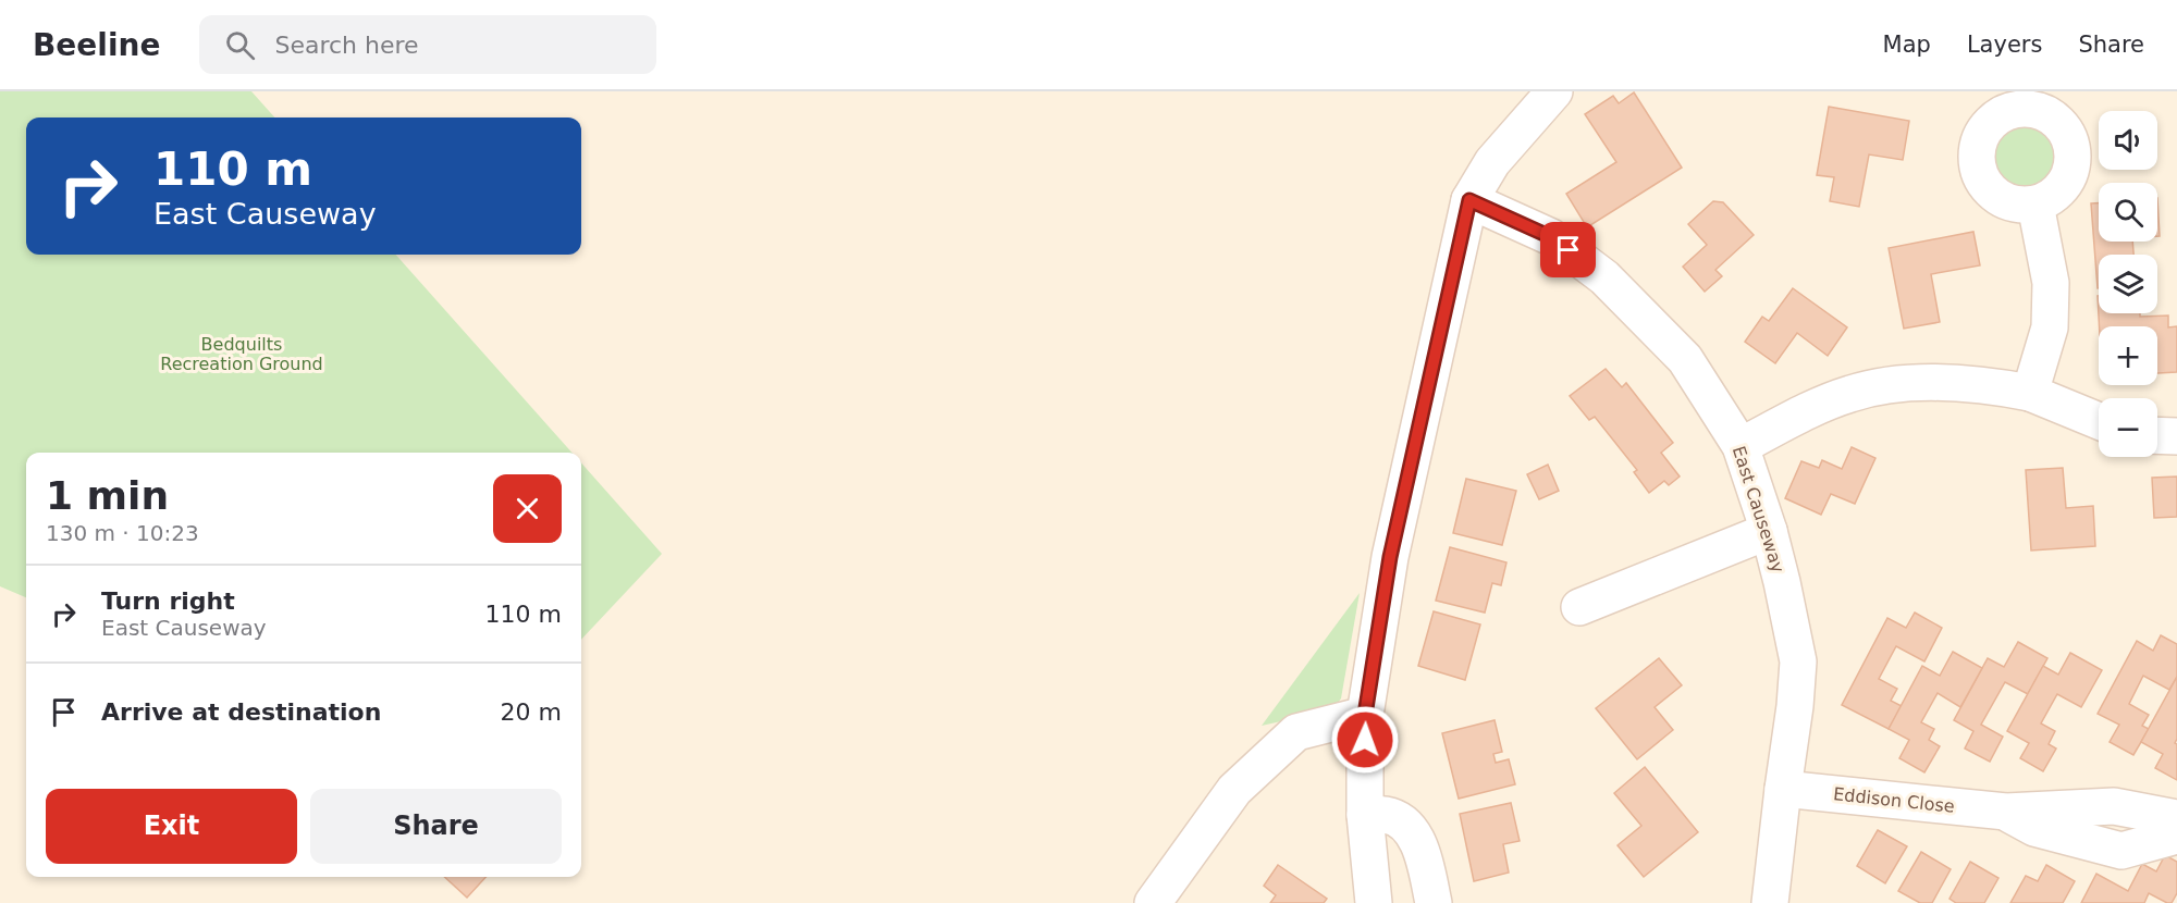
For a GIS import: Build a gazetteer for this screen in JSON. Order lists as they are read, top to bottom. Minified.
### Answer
{"streets":{"street":["East Causeway","Eddison Close"]},"crossings":[["East Causeway","Eddison Close"]],"parks":["Bedquilts Recreation Ground"],"page":{"header":"Beeline","search":"Search here","nav":["Map","Layers","Share"],"map_buttons":["+","−"],"turn":["110 m","East Causeway"],"heading":["1 min","130 m · 10:23"],"list":[{"name":"Turn right","note":"East Causeway","value":"110 m"},{"name":"Arrive at destination","value":"20 m"}],"buttons":["Exit","Share"]}}
